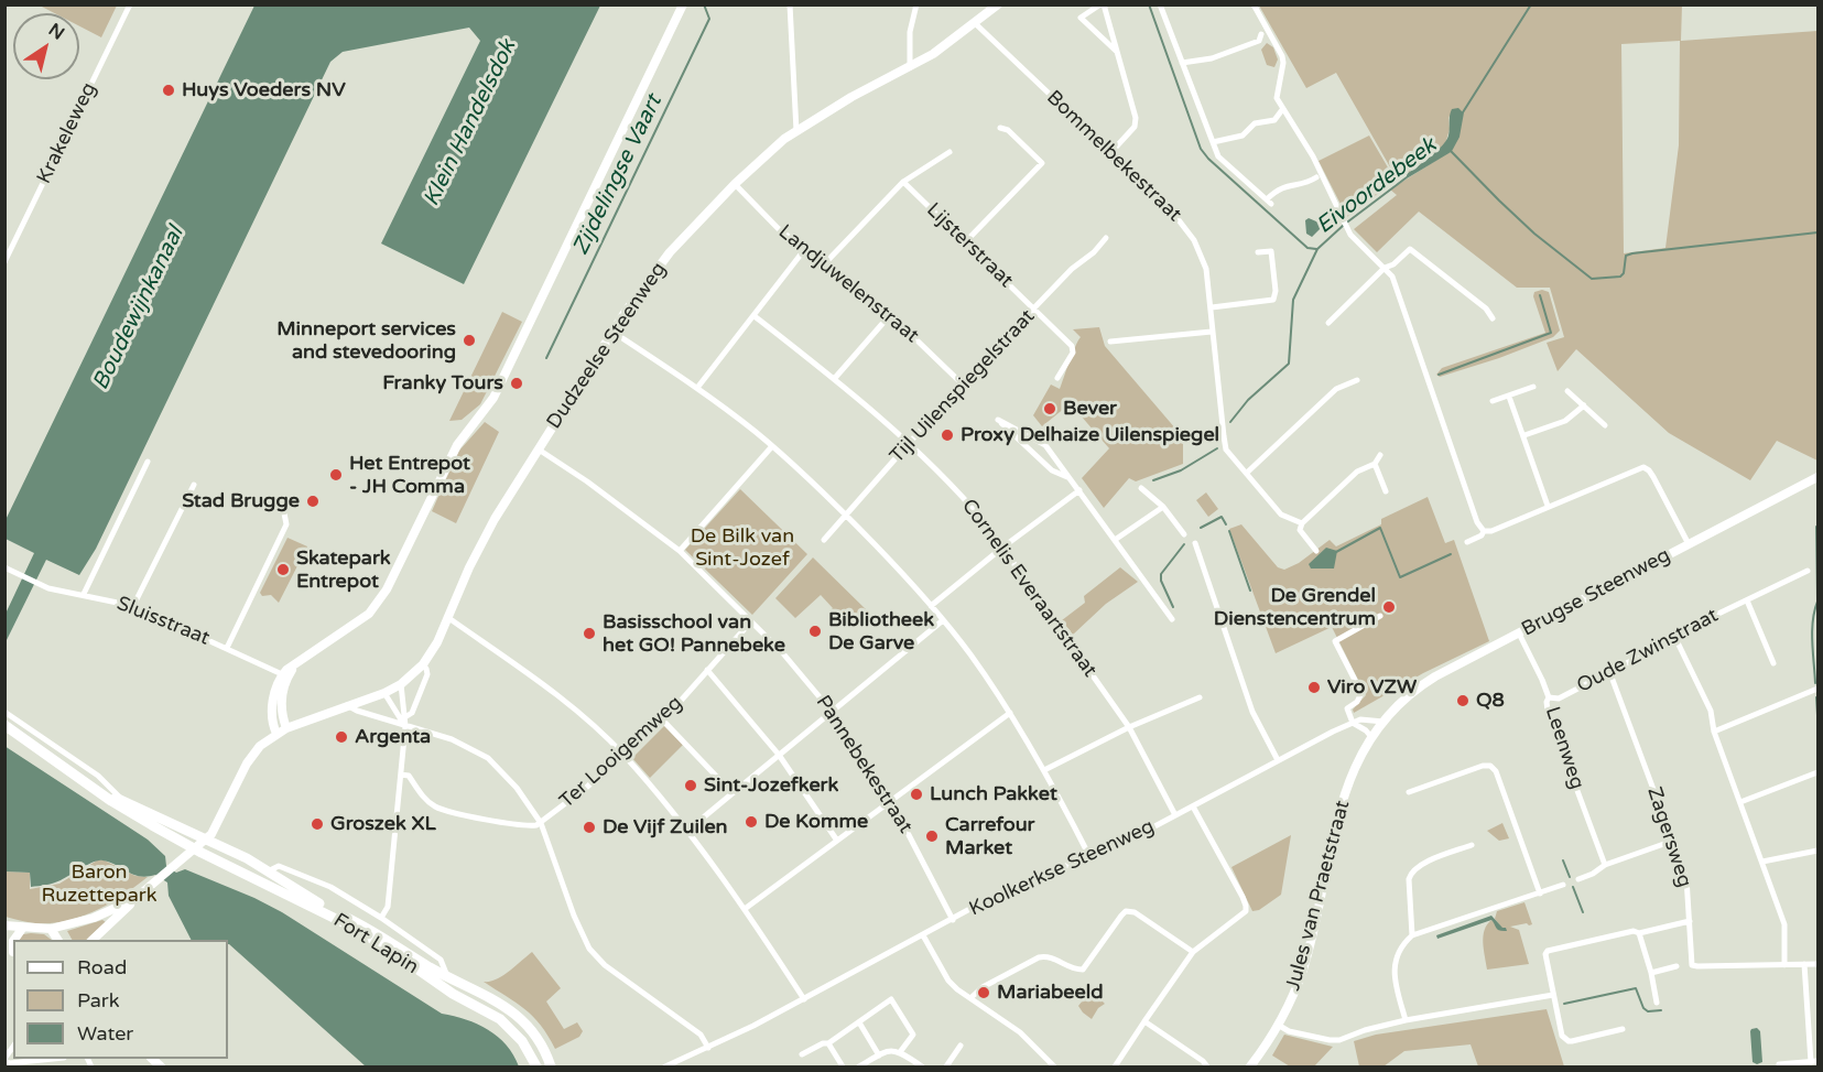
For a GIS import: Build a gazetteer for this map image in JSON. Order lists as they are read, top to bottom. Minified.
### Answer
{"streets":{"main road":["Dudzeelse Steenweg","Brugse Steenweg","Jules van Praetstraat","Fort Lapin"],"street":["Krakeleweg","Bommelbekestraat","Lijsterstraat","Landjuwelenstraat","Tijl Uilenspiegelstraat","Cornelis Everaartstraat","Sluisstraat","Oude Zwinstraat","Leenweg","Ter Looigemweg","Pannebekestraat","Zagersweg","Koolkerkse Steenweg"]},"crossings":[["Bommelbekestraat","Dudzeelse Steenweg"],["Lijsterstraat","Tijl Uilenspiegelstraat"],["Landjuwelenstraat","Dudzeelse Steenweg"],["Landjuwelenstraat","Tijl Uilenspiegelstraat"],["Dudzeelse Steenweg","Pannebekestraat"],["Dudzeelse Steenweg","Fort Lapin"],["Tijl Uilenspiegelstraat","Cornelis Everaartstraat"],["Cornelis Everaartstraat","Koolkerkse Steenweg"],["Brugse Steenweg","Leenweg"],["Brugse Steenweg","Koolkerkse Steenweg"],["Brugse Steenweg","Jules van Praetstraat"],["Oude Zwinstraat","Leenweg"],["Oude Zwinstraat","Zagersweg"],["Ter Looigemweg","Pannebekestraat"],["Pannebekestraat","Koolkerkse Steenweg"],["Koolkerkse Steenweg","Jules van Praetstraat"]],"water":["Klein Handelsdok","Zijdelingse Vaart","Eivoordebeek","Boudewijnkanaal"],"parks":["De Bilk van Sint-Jozef","Baron Ruzettepark"],"places":["Huys Voeders NV","Minneport services and stevedooring","Franky Tours","Bever","Proxy Delhaize Uilenspiegel","Het Entrepot - JH Comma","Stad Brugge","Skatepark Entrepot","De Grendel Dienstencentrum","Bibliotheek De Garve","Basisschool van het GO! Pannebeke","Viro VZW","Q8","Argenta","Sint-Jozefkerk","Lunch Pakket","De Komme","Groszek XL","De Vijf Zuilen","Carrefour Market","Mariabeeld"],"legend":["Road","Park","Water"],"north":"top right"}
